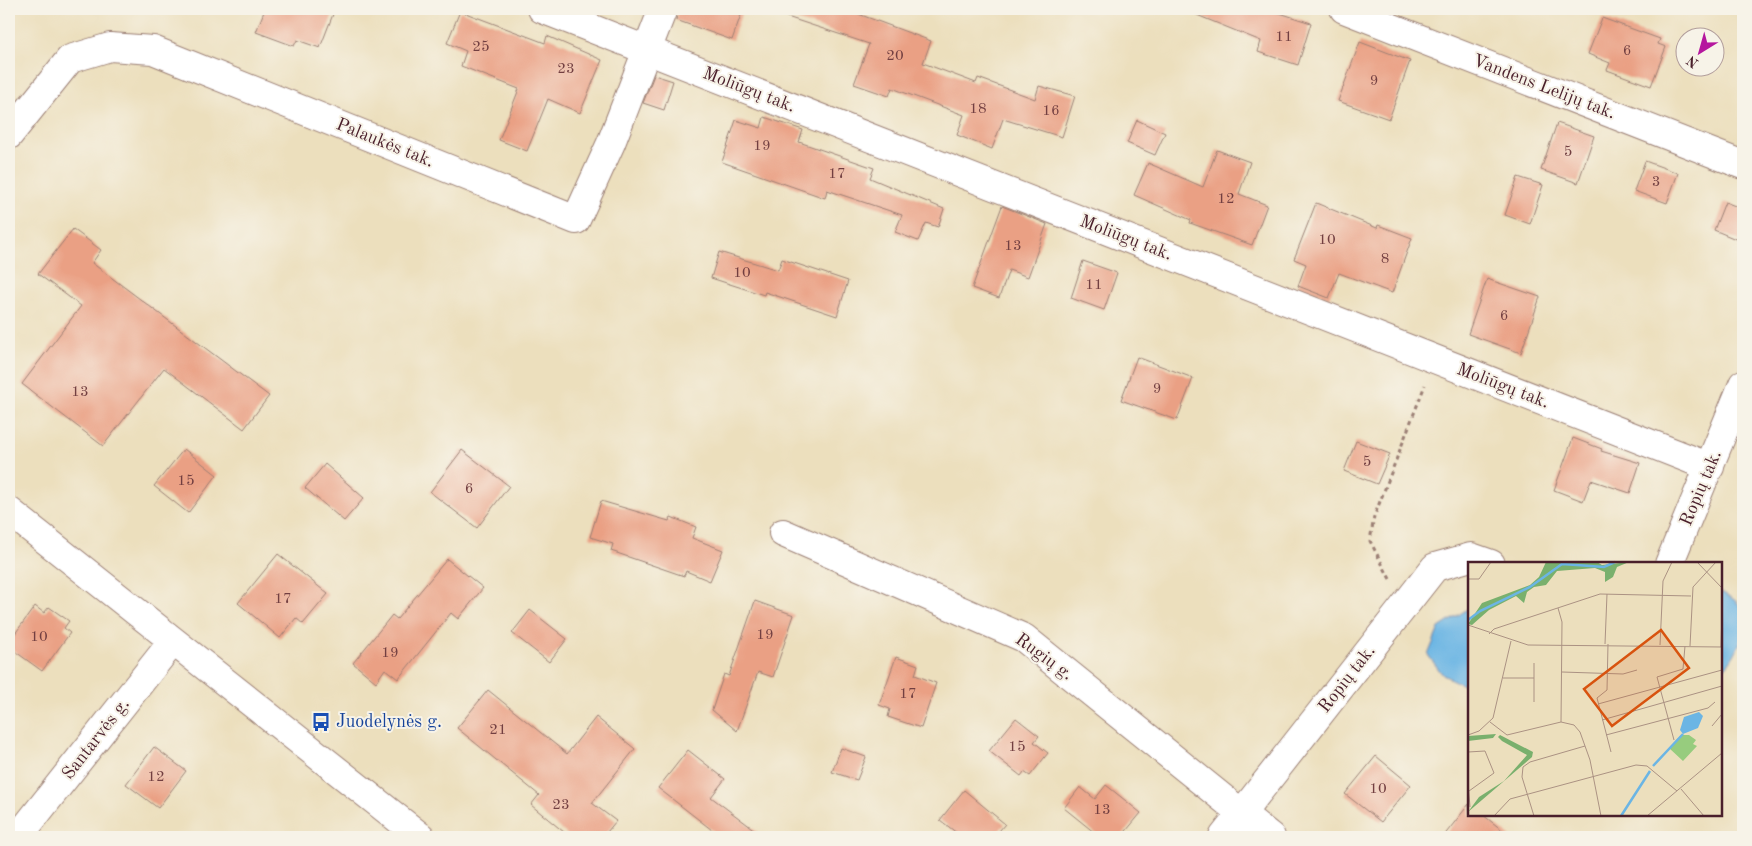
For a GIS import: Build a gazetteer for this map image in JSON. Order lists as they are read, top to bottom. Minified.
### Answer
{"streets":{"street":["Vandens Lelijų tak.","Moliūgų tak.","Palaukės tak.","Ropių tak.","Rugių g.","Santarvės g."]},"crossings":[["Moliūgų tak.","Palaukės tak."],["Moliūgų tak.","Ropių tak."],["Ropių tak.","Rugių g."]],"places":{"bus stop":["Juodelynės g."]},"house_numbers":["11","25","6","20","23","9","18","16","19","5","17","3","12","10","13","8","10","11","6","9","13","5","15","6","17","19","10","19","17","21","15","12","10","23","13"],"north":"bottom left"}
